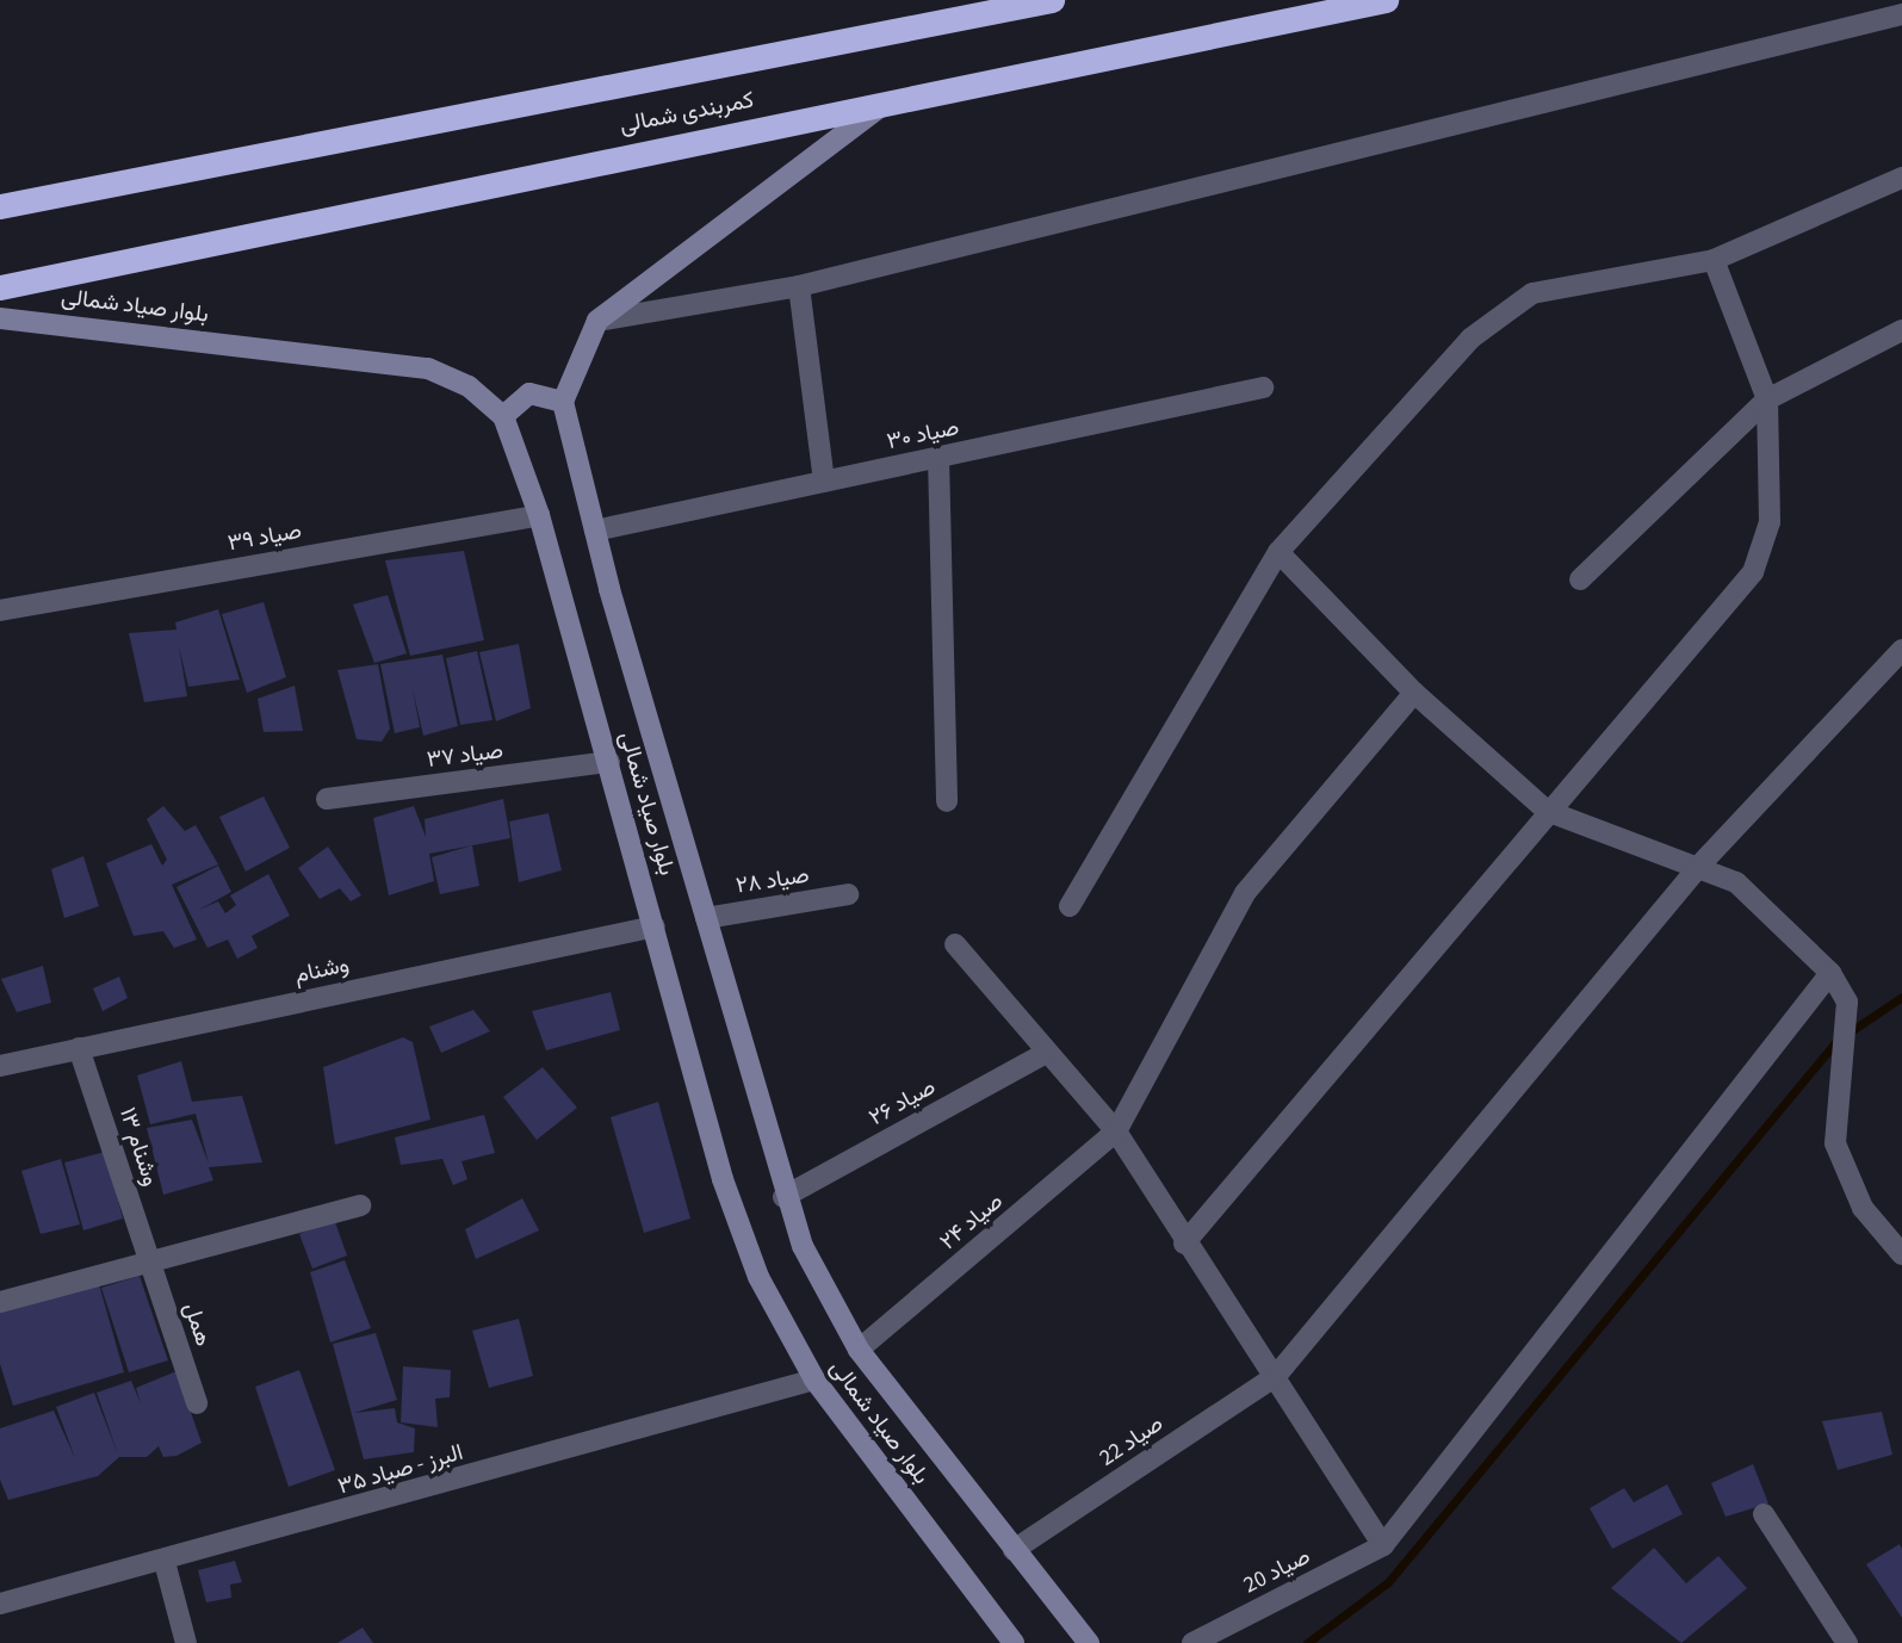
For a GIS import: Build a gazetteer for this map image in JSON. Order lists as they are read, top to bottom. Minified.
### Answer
{"streets":{"highway":["کمربندی شمالی"],"main road":["بلوار صیاد شمالی"],"street":["صیاد ۳۰","صیاد ۳۹","صیاد ۳۷","صیاد ۲۸","وشنام","صیاد ۲۶","وشنام ۱۳","صیاد ۲۴","همل","صیاد 22","البرز - صیاد ۳۵","صیاد 20"]},"crossings":[["بلوار صیاد شمالی","صیاد ۳۰"],["بلوار صیاد شمالی","صیاد ۳۹"],["بلوار صیاد شمالی","صیاد ۳۷"],["بلوار صیاد شمالی","صیاد ۲۸"],["بلوار صیاد شمالی","وشنام"],["بلوار صیاد شمالی","صیاد ۲۶"],["بلوار صیاد شمالی","صیاد ۲۴"],["بلوار صیاد شمالی","صیاد 22"],["بلوار صیاد شمالی","البرز - صیاد ۳۵"],["وشنام","وشنام ۱۳"],["وشنام ۱۳","همل"]]}
